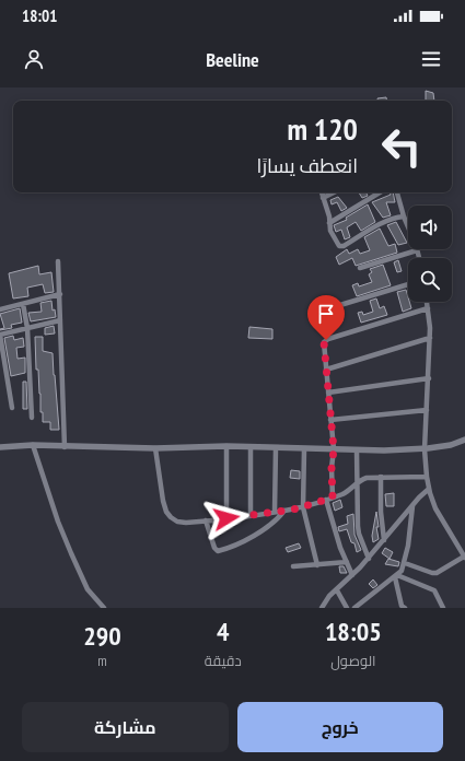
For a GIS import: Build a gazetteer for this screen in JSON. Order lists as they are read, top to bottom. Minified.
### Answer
{"page":{"status":"18:01","header":"Beeline","turn":["120 m","انعطف يسارًا"],"eta":["18:05","الوصول","4","دقيقة","290","m"],"buttons":["خروج","مشاركة"]}}
